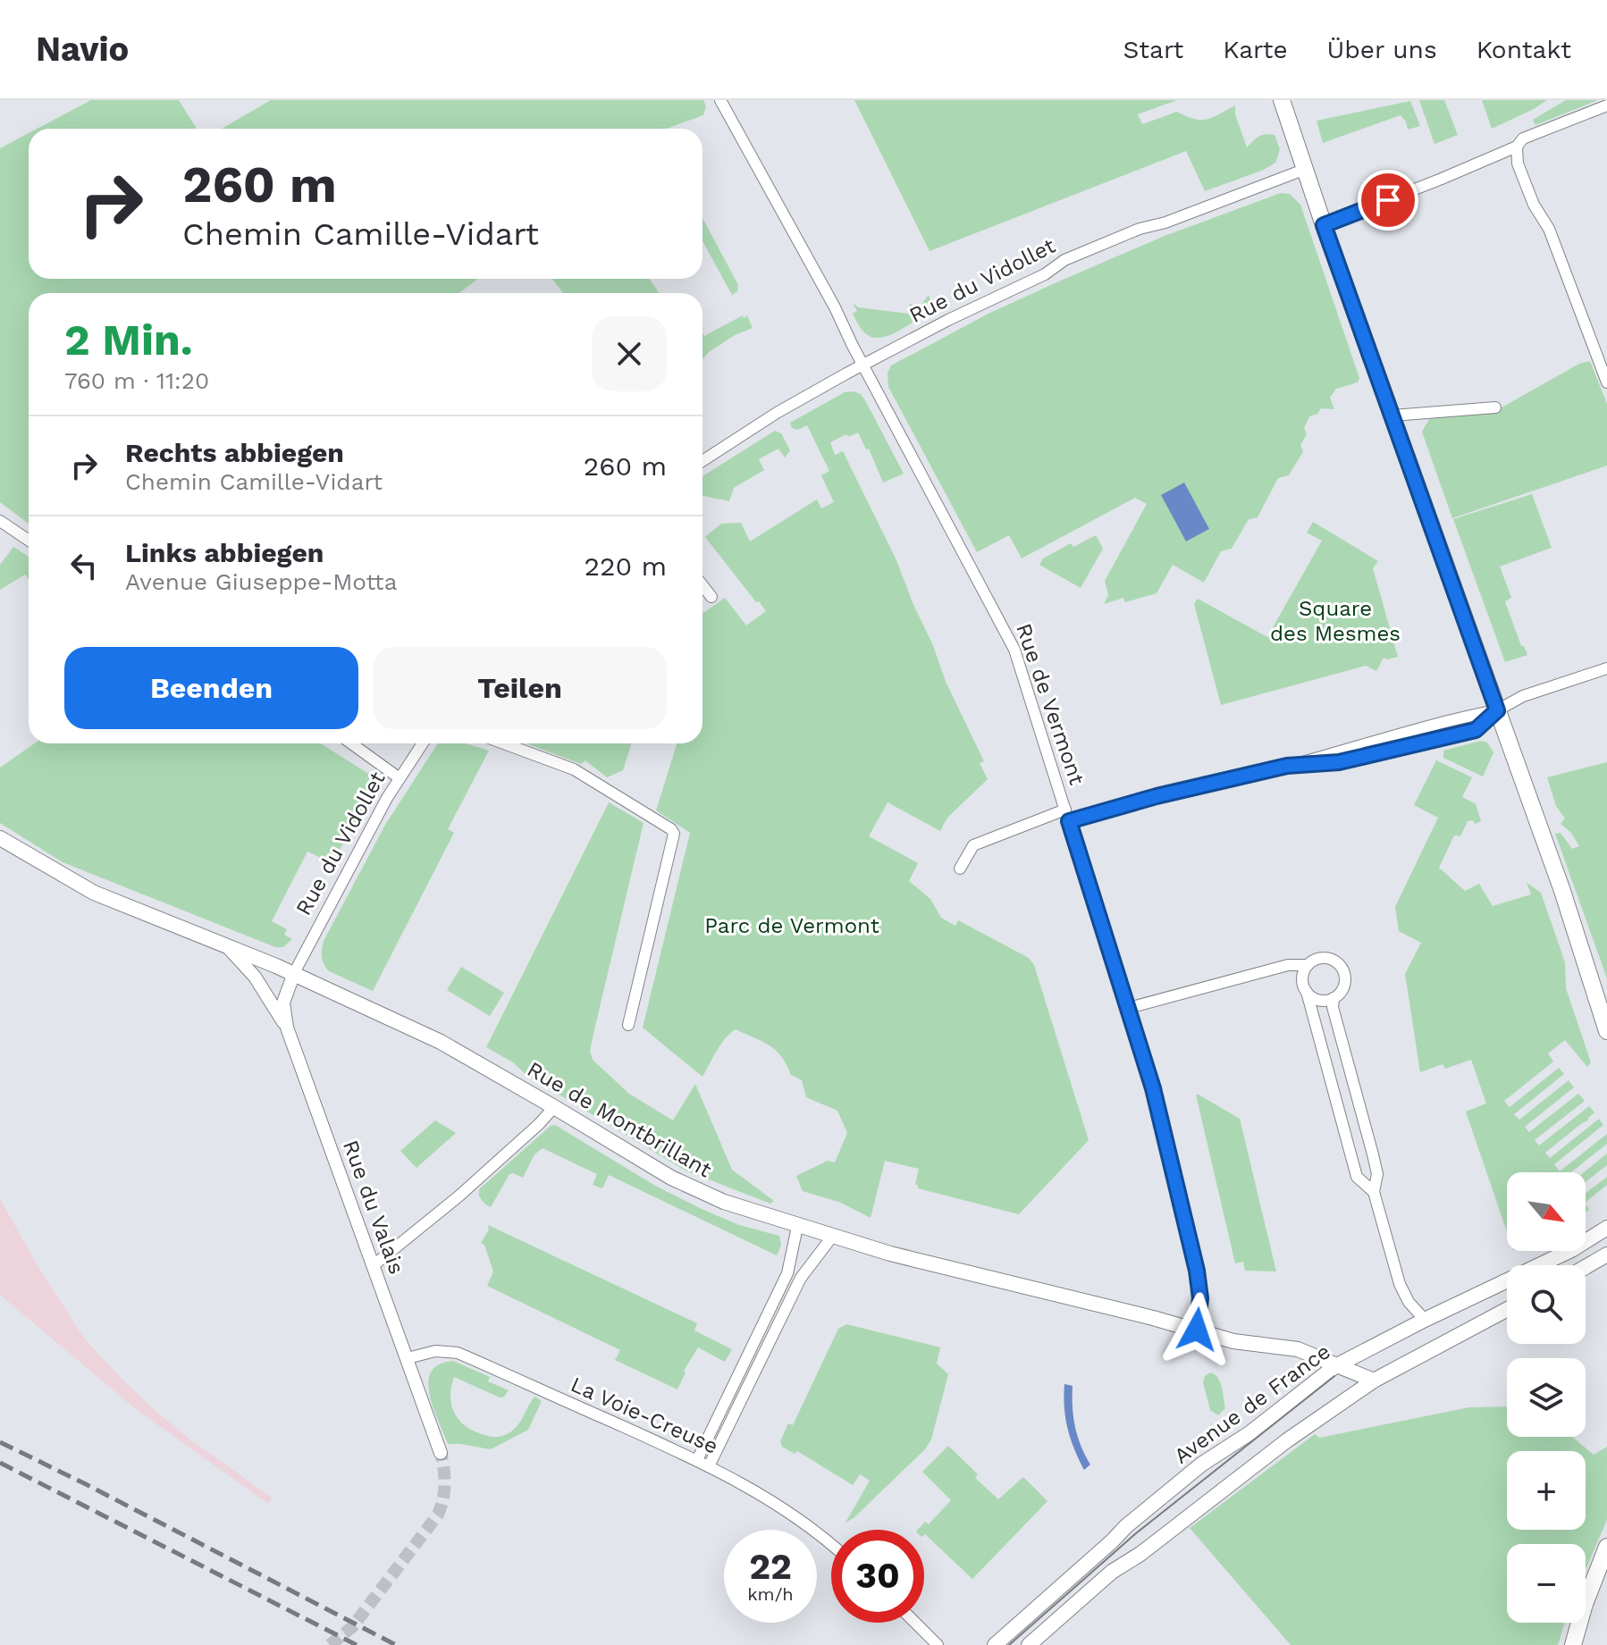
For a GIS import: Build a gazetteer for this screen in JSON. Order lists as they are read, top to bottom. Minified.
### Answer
{"streets":{"main road":["Rue de Montbrillant","Avenue de France"],"street":["Rue du Vidollet","Rue de Vermont","Rue du Valais","La Voie-Creuse"]},"crossings":[["Rue du Vidollet","Rue de Vermont"],["Rue du Vidollet","Rue de Montbrillant"],["Rue du Vidollet","Rue du Valais"],["Rue de Vermont","Rue de Montbrillant"],["Rue de Montbrillant","Rue du Valais"],["Rue de Montbrillant","Avenue de France"],["Rue du Valais","La Voie-Creuse"]],"parks":["Square des Mesmes","Parc de Vermont"],"north":"bottom right","page":{"header":"Navio","nav":["Start","Karte","Über uns","Kontakt"],"turn":["260 m","Chemin Camille-Vidart"],"heading":["2 Min.","760 m · 11:20"],"list":[{"name":"Rechts abbiegen","note":"Chemin Camille-Vidart","value":"260 m"},{"name":"Links abbiegen","note":"Avenue Giuseppe-Motta","value":"220 m"}],"buttons":["Beenden","Teilen"],"map_buttons":["+","−"],"speed":"22 km/h","limit":"30"}}
